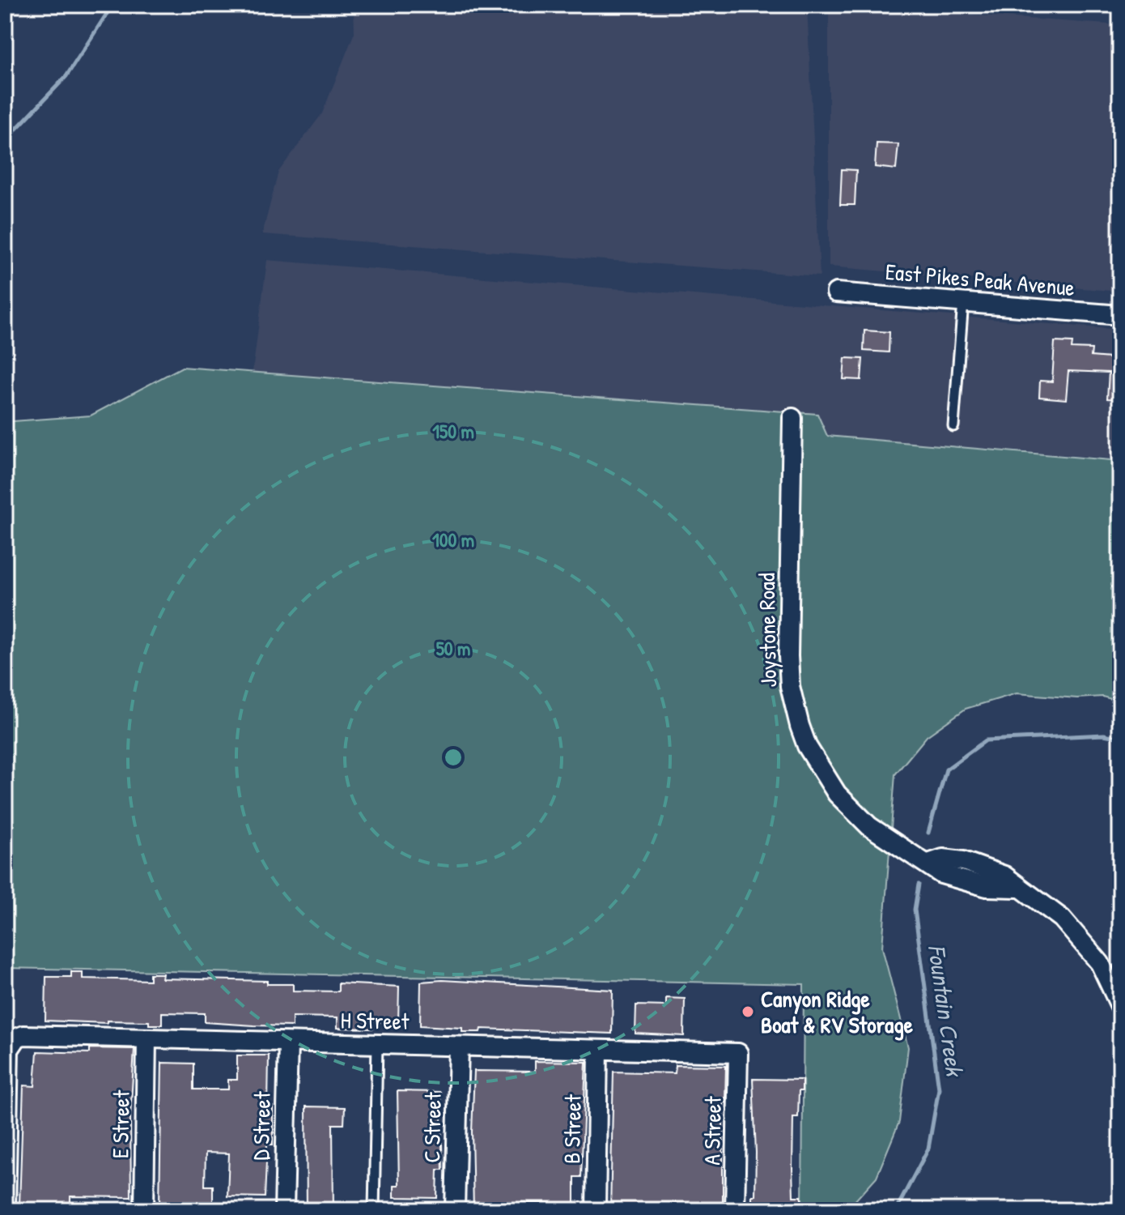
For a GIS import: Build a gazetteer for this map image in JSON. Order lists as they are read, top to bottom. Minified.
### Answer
{"streets":{"street":["East Pikes Peak Avenue","Joystone Road","H Street","E Street","D Street","C Street","B Street","A Street"]},"crossings":[["H Street","E Street"],["H Street","D Street"],["H Street","C Street"],["H Street","B Street"],["H Street","A Street"]],"water":["Fountain Creek"],"places":["Canyon Ridge Boat & RV Storage"],"rings":["150 m","100 m","50 m"]}
